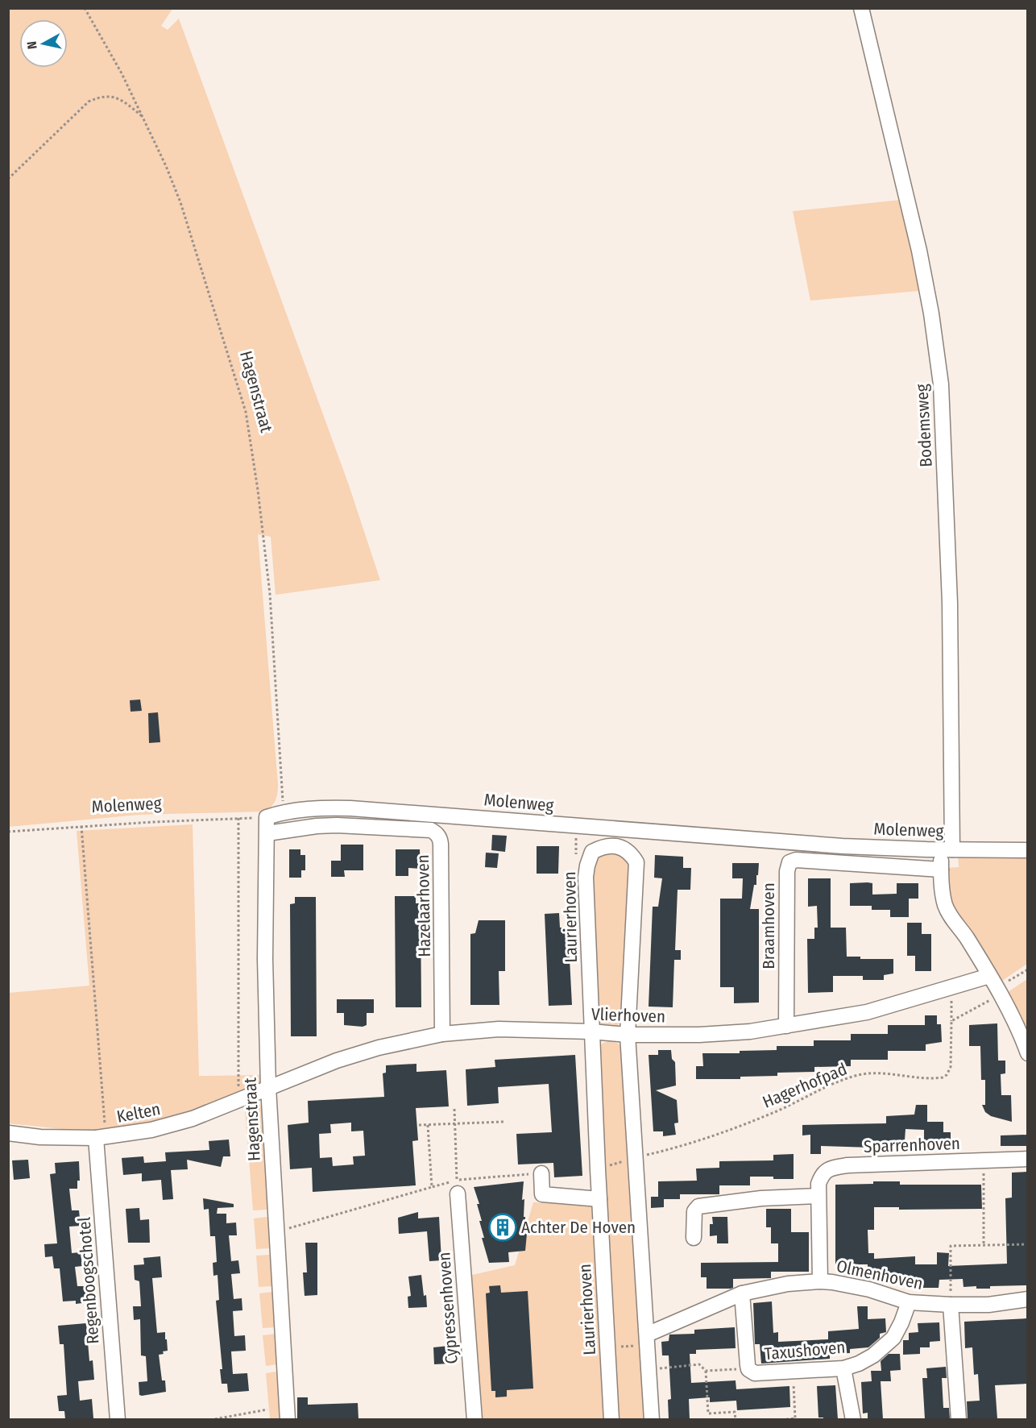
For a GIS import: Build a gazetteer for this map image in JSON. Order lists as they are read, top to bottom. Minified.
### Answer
{"streets":{"street":["Hagenstraat","Bodemsweg","Molenweg","Hazelaarhoven","Laurierhoven","Braamhoven","Vlierhoven","Kelten","Sparrenhoven","Olmenhoven","Regenboogschotel","Cypressenhoven","Taxushoven"],"path":["Hagerhofpad"]},"crossings":[["Hagenstraat","Molenweg"],["Hagenstraat","Hazelaarhoven"],["Hagenstraat","Vlierhoven"],["Hagenstraat","Kelten"],["Bodemsweg","Molenweg"],["Bodemsweg","Braamhoven"],["Bodemsweg","Vlierhoven"],["Bodemsweg","Hagerhofpad"],["Hazelaarhoven","Vlierhoven"],["Laurierhoven","Vlierhoven"],["Laurierhoven","Hagerhofpad"],["Laurierhoven","Olmenhoven"],["Braamhoven","Vlierhoven"],["Vlierhoven","Kelten"],["Kelten","Regenboogschotel"],["Sparrenhoven","Olmenhoven"],["Olmenhoven","Taxushoven"]],"places":{"building":["Achter De Hoven"]},"north":"left"}
